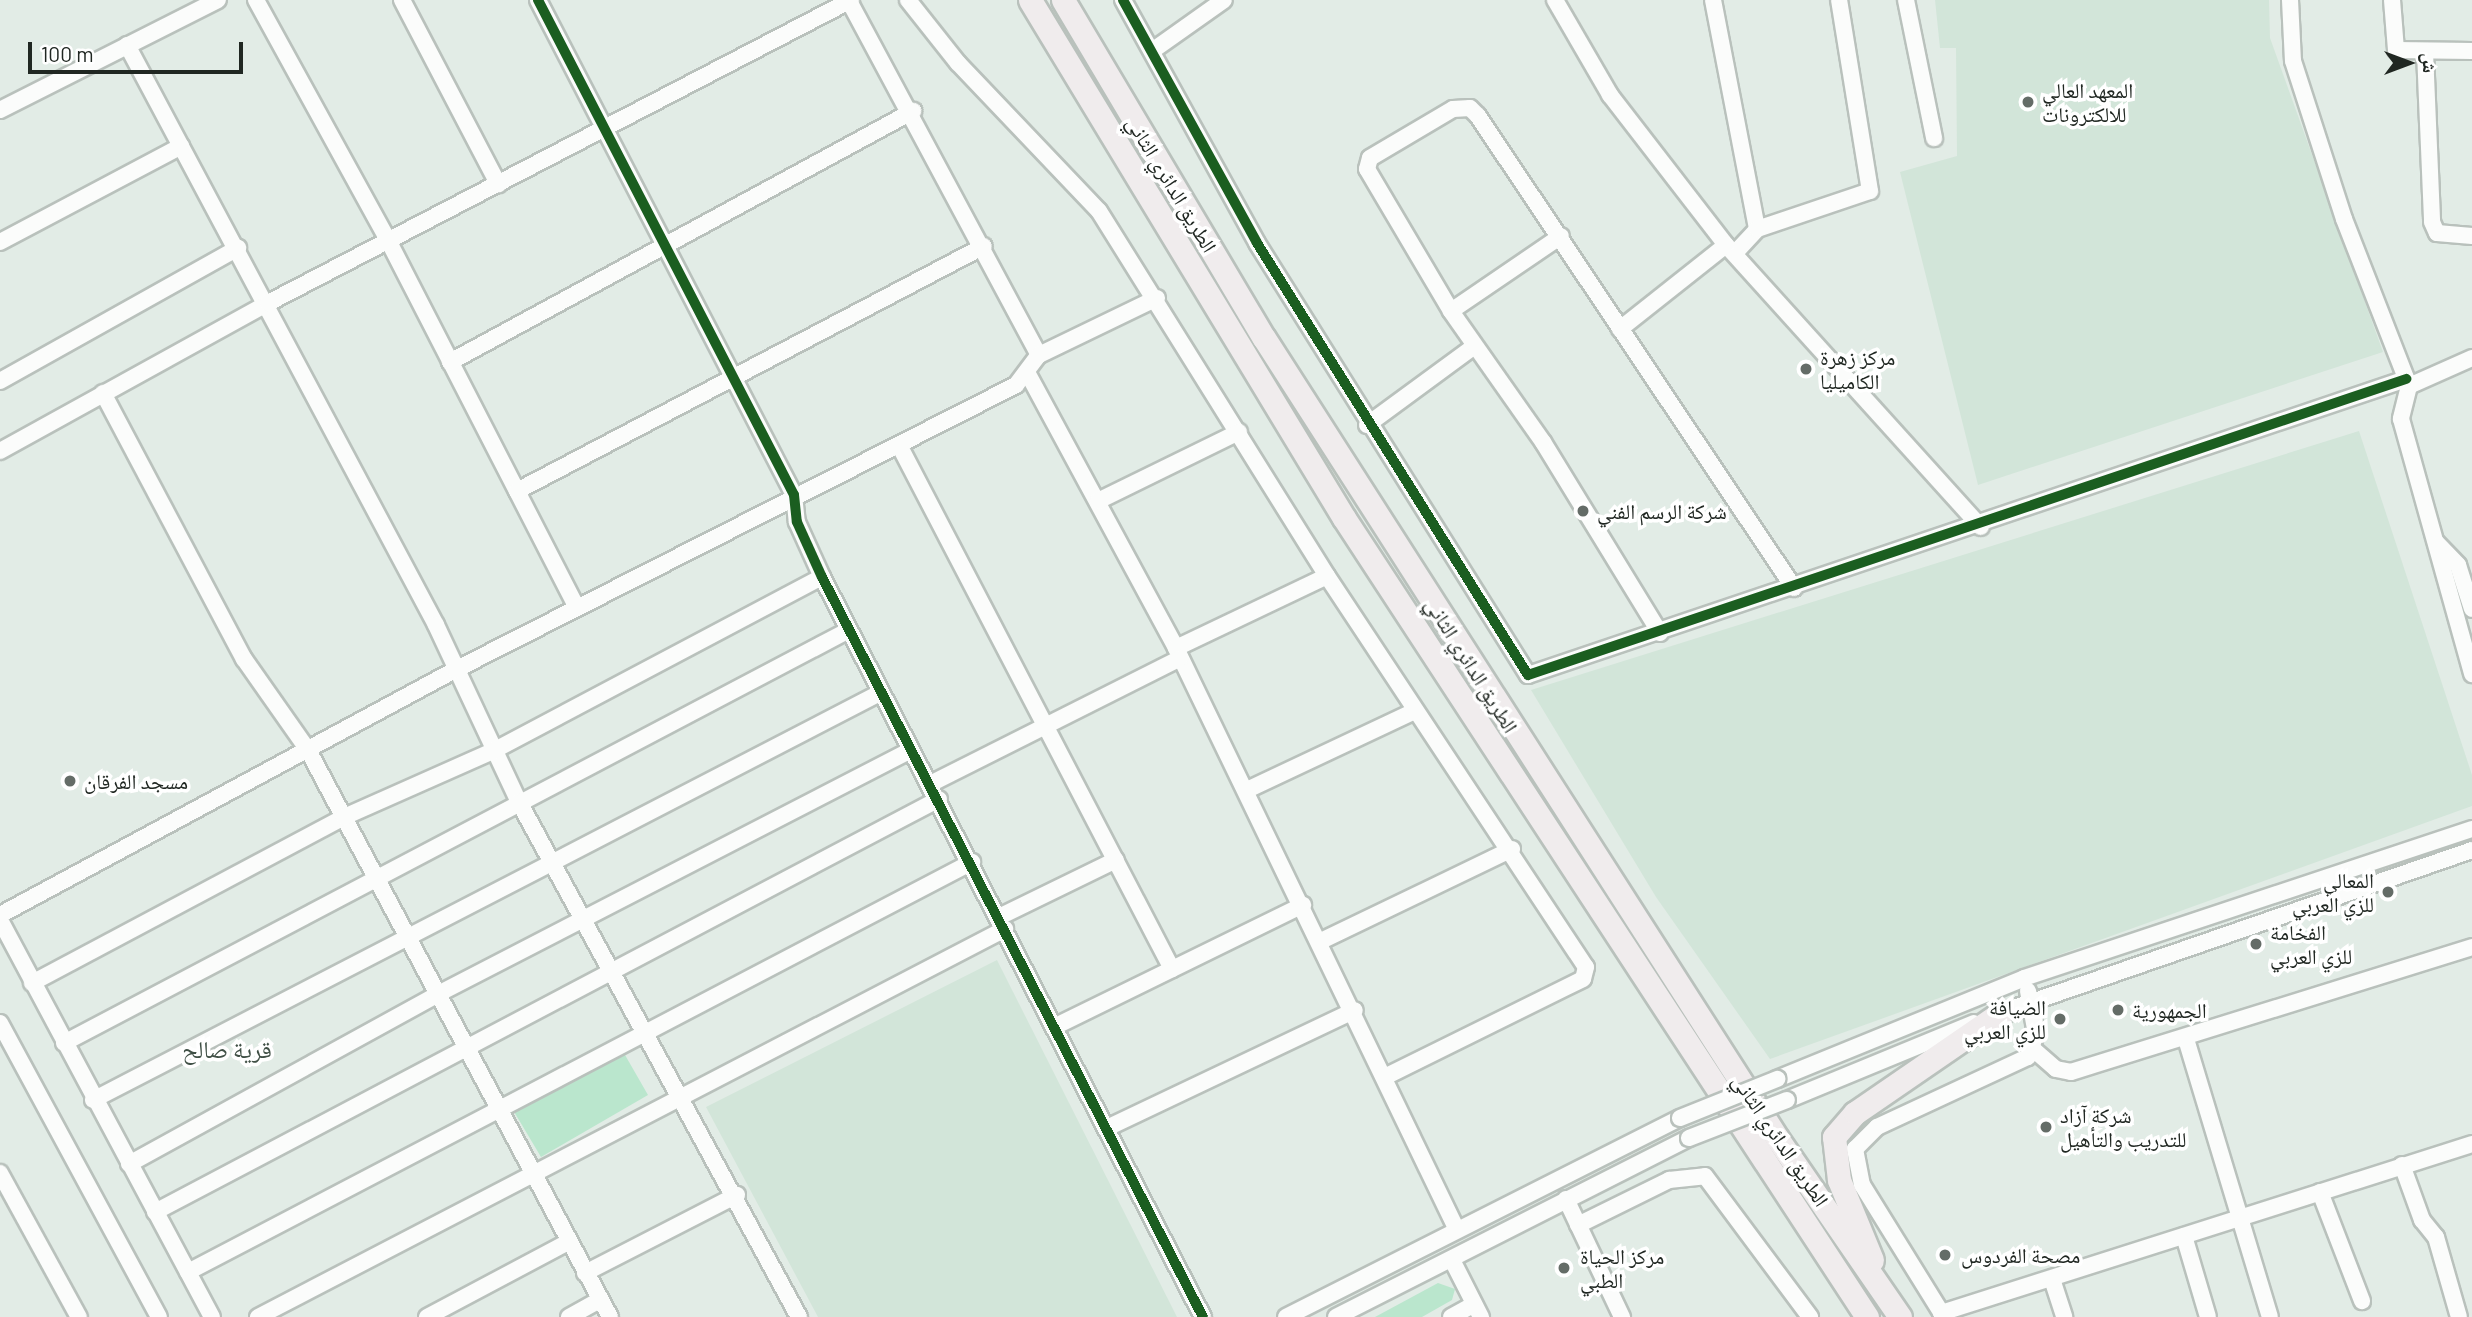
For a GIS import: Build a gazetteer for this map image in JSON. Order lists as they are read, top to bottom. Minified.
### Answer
{"streets":{"highway":["الطريق الدائري الثاني"]},"districts":["قرية صالح"],"places":["المعهد العالي للالكترونات","مركز زهرة الكاميليا","شركة الرسم الفني","مسجد الفرقان","المعالي للزي العربي","الفخامة للزي العربي","الجمهورية","الضيافة للزي العربي","شركة آزاد للتدريب والتأهيل","مصحة الفردوس","مركز الحياة الطبي"],"scale_bar":"100 m","north":"right"}
